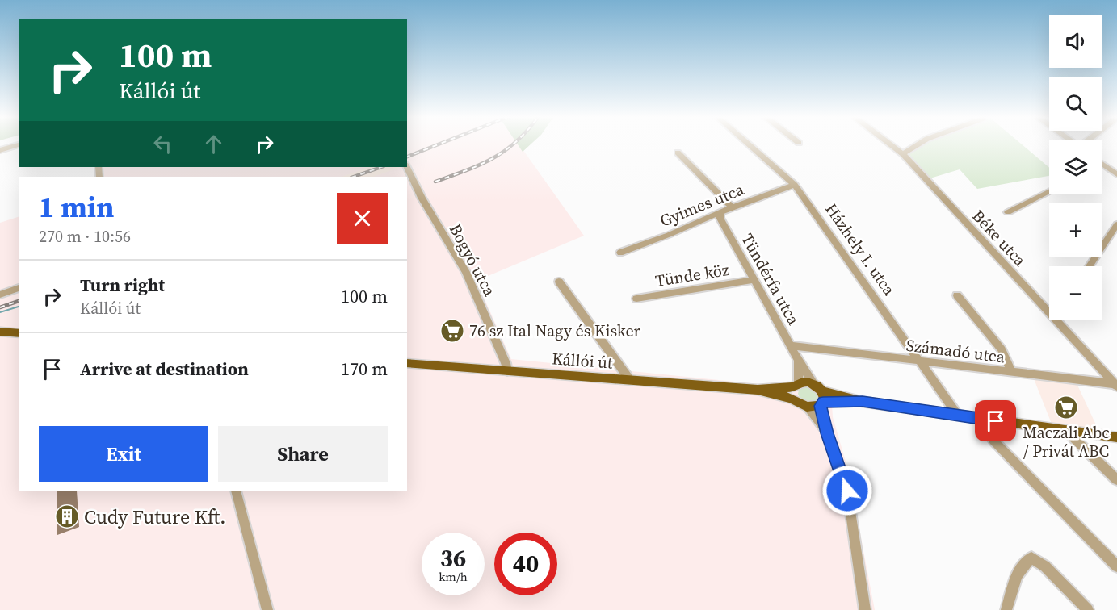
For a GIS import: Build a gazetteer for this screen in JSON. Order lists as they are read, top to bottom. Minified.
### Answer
{"streets":{"main road":["Kállói út"],"street":["Gyimes utca","Béke utca","Házhely I. utca","Bogyó utca","Tünde köz","Tündérfa utca","Számadó utca"]},"crossings":[["Gyimes utca","Házhely I. utca"],["Gyimes utca","Tündérfa utca"],["Béke utca","Számadó utca"],["Házhely I. utca","Számadó utca"],["Házhely I. utca","Kállói út"],["Bogyó utca","Kállói út"],["Tünde köz","Tündérfa utca"],["Tündérfa utca","Számadó utca"],["Tündérfa utca","Kállói út"]],"places":{"supermarket":["76 sz Ital Nagy és Kisker","Maczali Abc / Privát ABC"],"building":["Cudy Future Kft."]},"page":{"map_buttons":["+","−"],"turn":["100 m","Kállói út"],"heading":["1 min","270 m · 10:56"],"list":[{"name":"Turn right","note":"Kállói út","value":"100 m"},{"name":"Arrive at destination","value":"170 m"}],"buttons":["Exit","Share"],"speed":"36 km/h","limit":"40"}}
